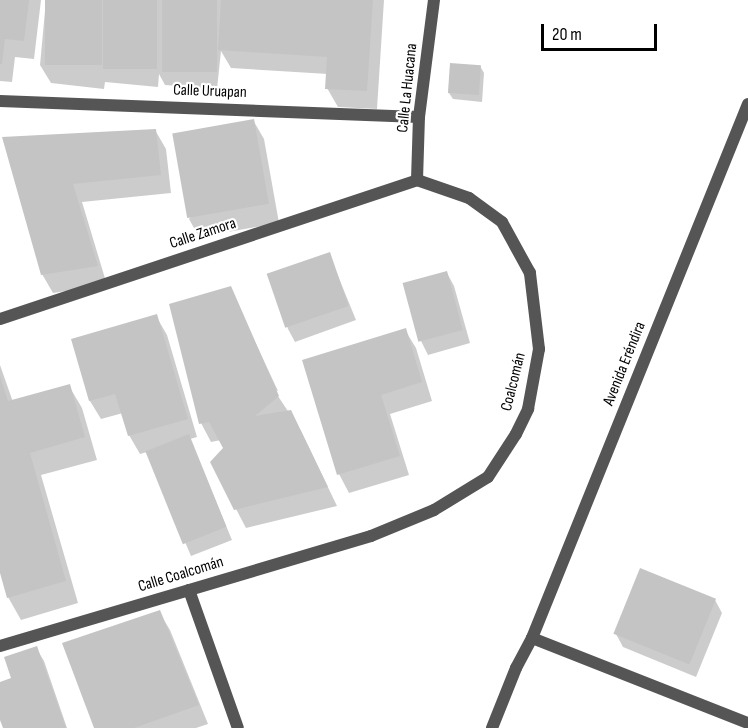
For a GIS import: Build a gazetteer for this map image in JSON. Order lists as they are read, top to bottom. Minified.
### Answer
{"streets":{"street":["Calle La Huacana","Calle Uruapan","Calle Zamora","Avenida Eréndira","Coalcomán","Calle Coalcomán"]},"crossings":[["Calle La Huacana","Calle Uruapan"],["Calle La Huacana","Calle Zamora"],["Calle La Huacana","Coalcomán"],["Calle Zamora","Coalcomán"],["Coalcomán","Calle Coalcomán"]],"scale_bar":"20 m"}
